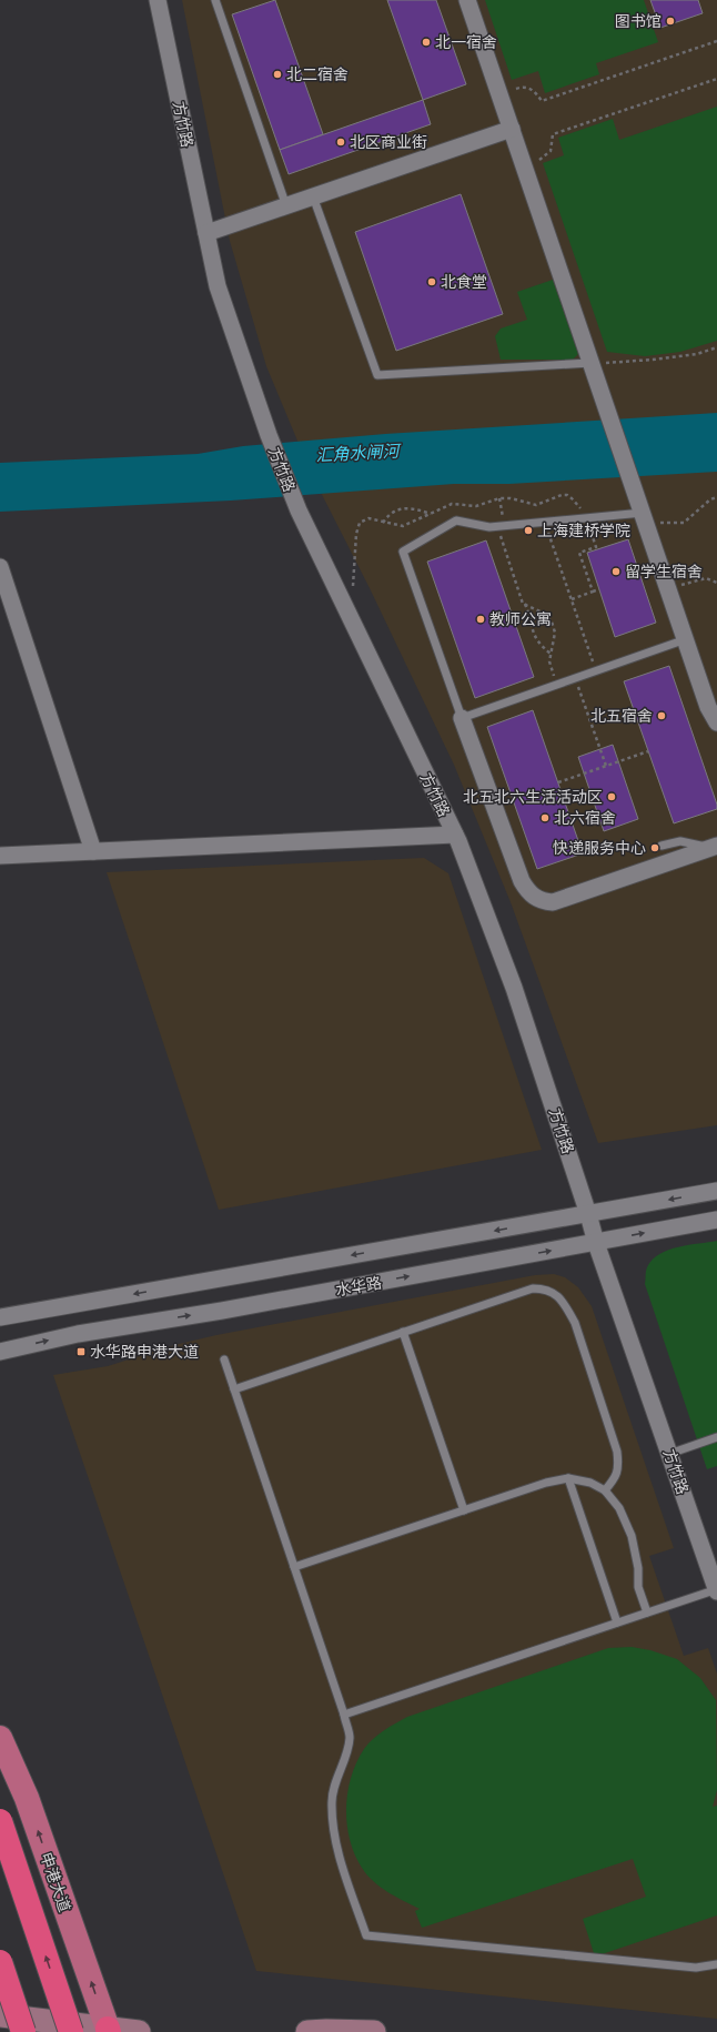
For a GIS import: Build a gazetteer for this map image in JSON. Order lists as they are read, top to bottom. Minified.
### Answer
{"streets":{"main road":["申港大道"],"street":["方竹路","水华路"]},"crossings":[["方竹路","水华路"]],"one_way":["申港大道"],"water":["汇角水闸河"],"places":{"other":["图书馆","北一宿舍","北二宿舍","北区商业街","北食堂","上海建桥学院","留学生宿舍","教师公寓","北五宿舍","北五北六生活活动区","北六宿舍","快递服务中心"],"transit":["水华路申港大道"]}}
